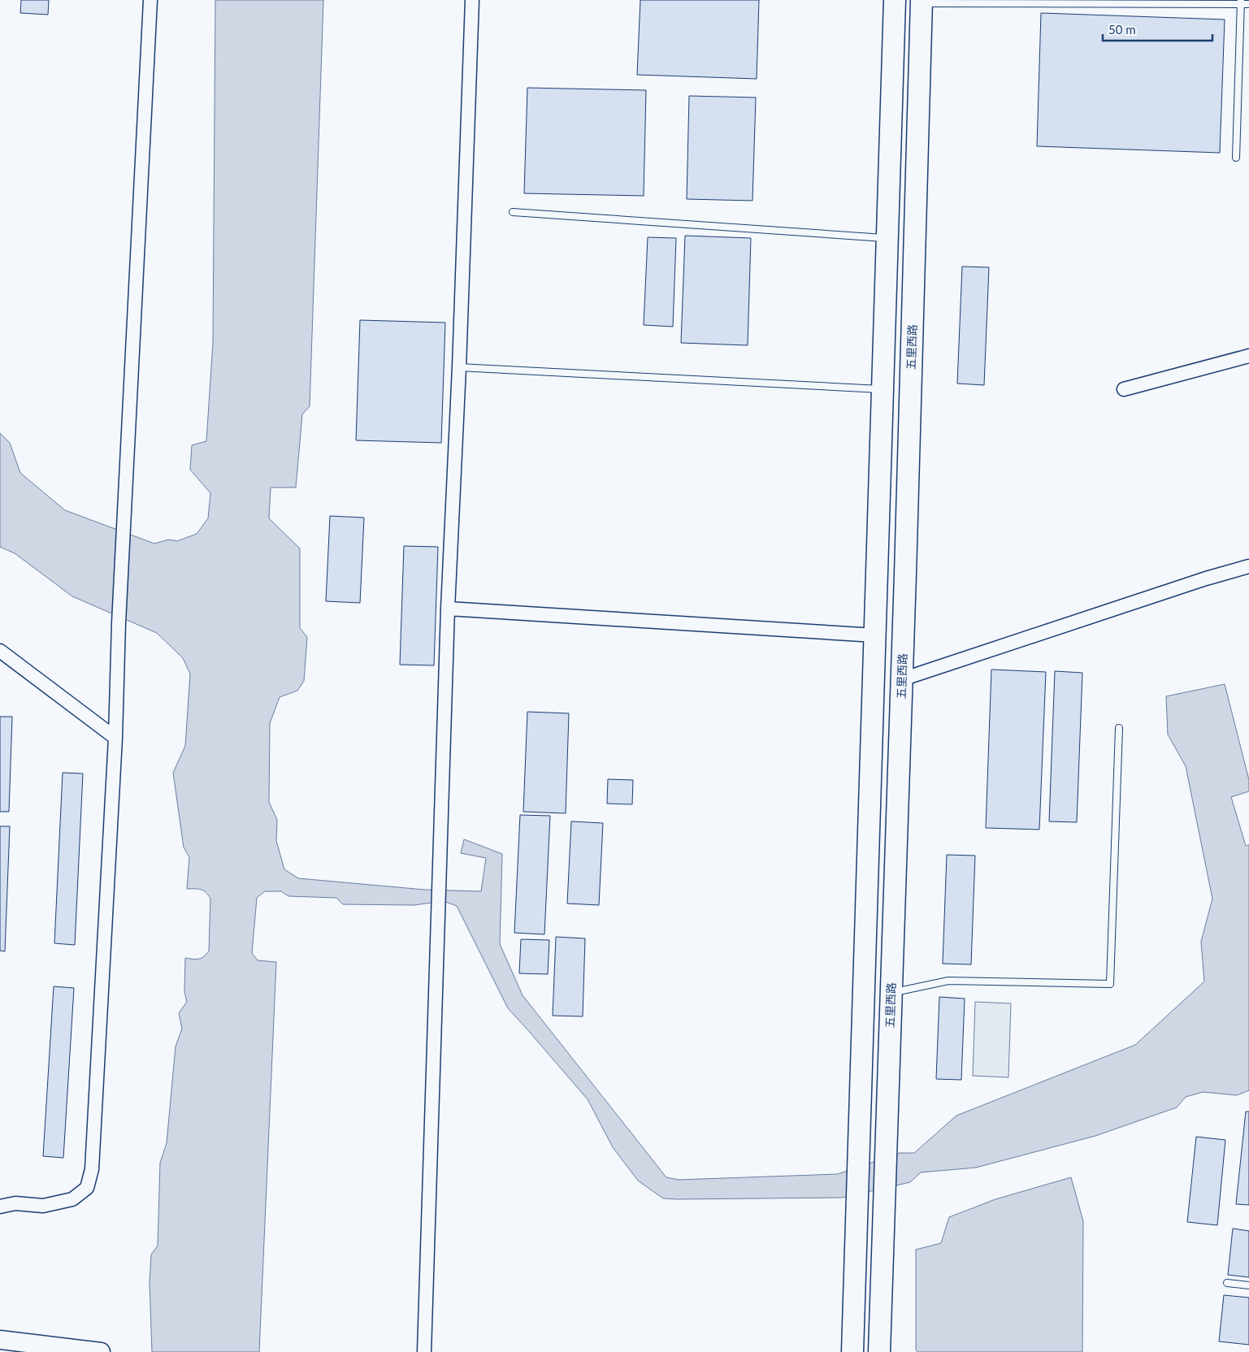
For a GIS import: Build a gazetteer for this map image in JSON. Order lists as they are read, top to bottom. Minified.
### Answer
{"streets":{"main road":["五里西路"]},"scale_bar":"50 m"}
